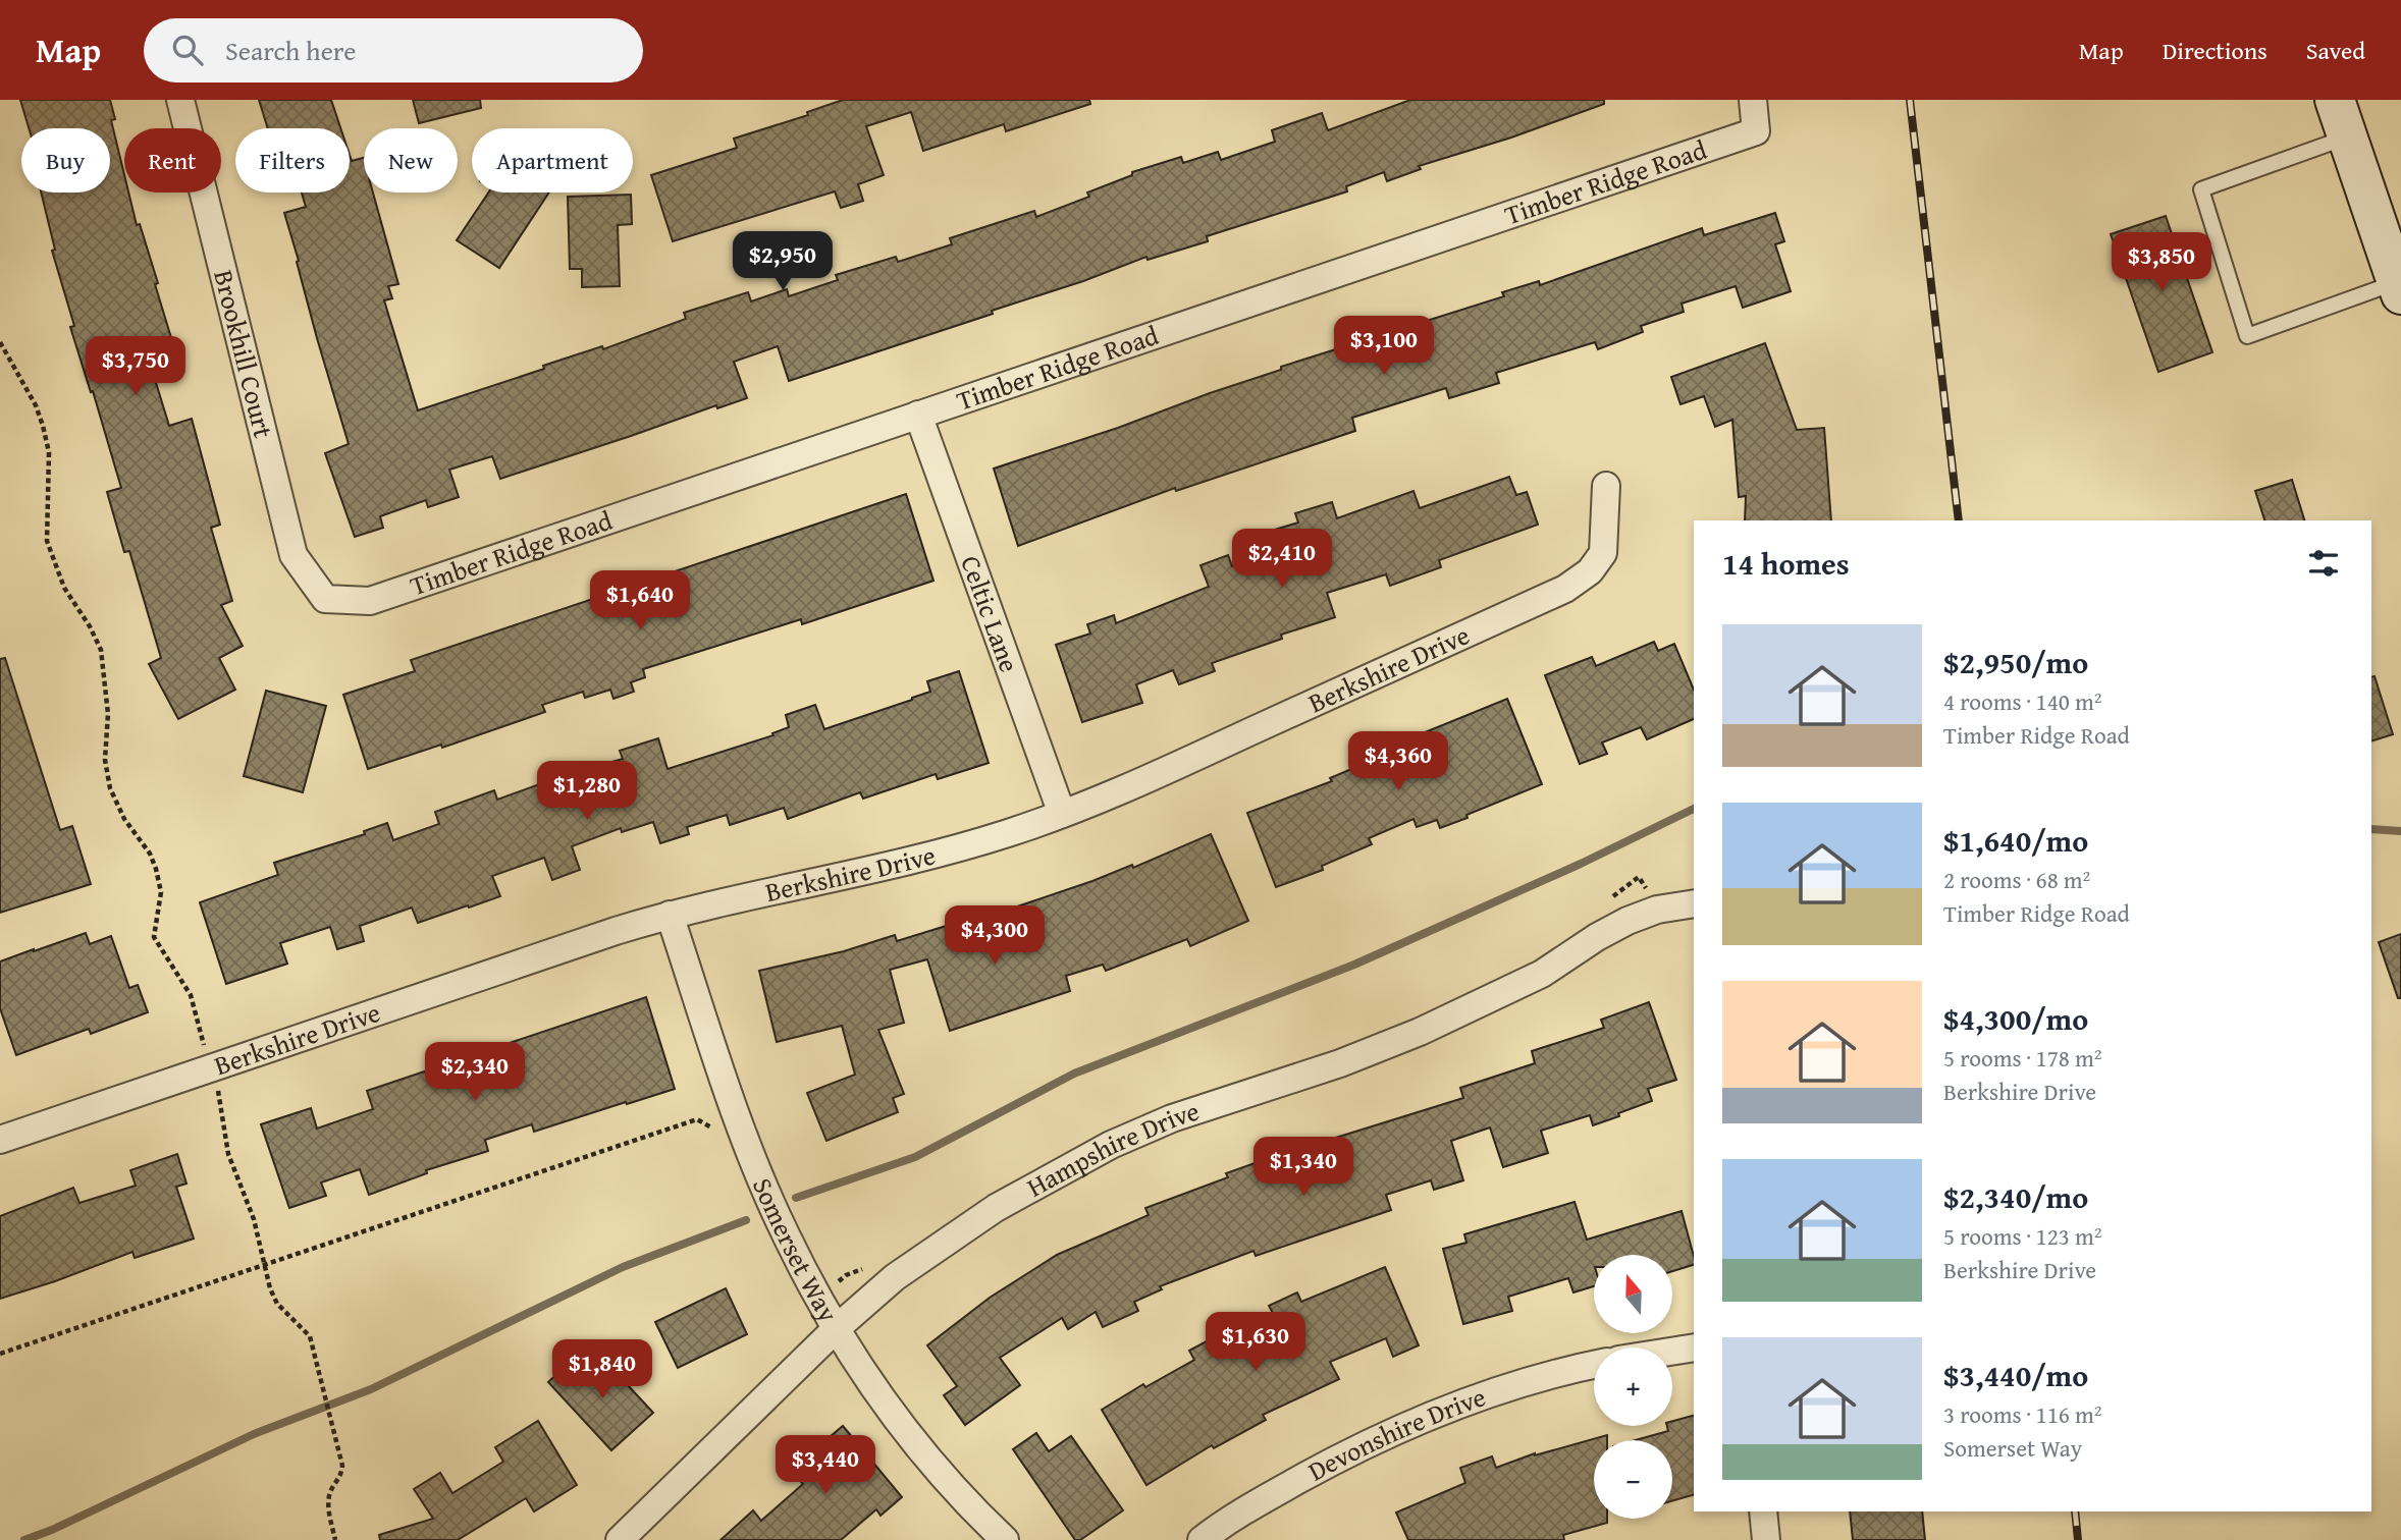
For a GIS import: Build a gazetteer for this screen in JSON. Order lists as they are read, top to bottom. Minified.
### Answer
{"streets":{"street":["Timber Ridge Road","Brookhill Court","Celtic Lane","Berkshire Drive","Hampshire Drive","Somerset Way","Devonshire Drive"]},"crossings":[["Timber Ridge Road","Brookhill Court"],["Timber Ridge Road","Celtic Lane"],["Celtic Lane","Berkshire Drive"],["Berkshire Drive","Somerset Way"],["Hampshire Drive","Somerset Way"]],"north":"top","page":{"header":"Map","search":"Search here","nav":["Map","Directions","Saved"],"chip":["Buy","Rent","Filters","New","Apartment"],"price":["$2,950","$3,850","$3,100","$3,750","$2,410","$1,640","$4,360","$1,280","$4,300","$2,340","$1,340","$1,630","$1,840","$3,440"],"heading":"14 homes","list":[{"name":"$2,950/mo","note":"4 rooms · 140 m² · Timber Ridge Road"},{"name":"$1,640/mo","note":"2 rooms · 68 m² · Timber Ridge Road"},{"name":"$4,300/mo","note":"5 rooms · 178 m² · Berkshire Drive"},{"name":"$2,340/mo","note":"5 rooms · 123 m² · Berkshire Drive"},{"name":"$3,440/mo","note":"3 rooms · 116 m² · Somerset Way"}],"map_buttons":["+","−"]}}
